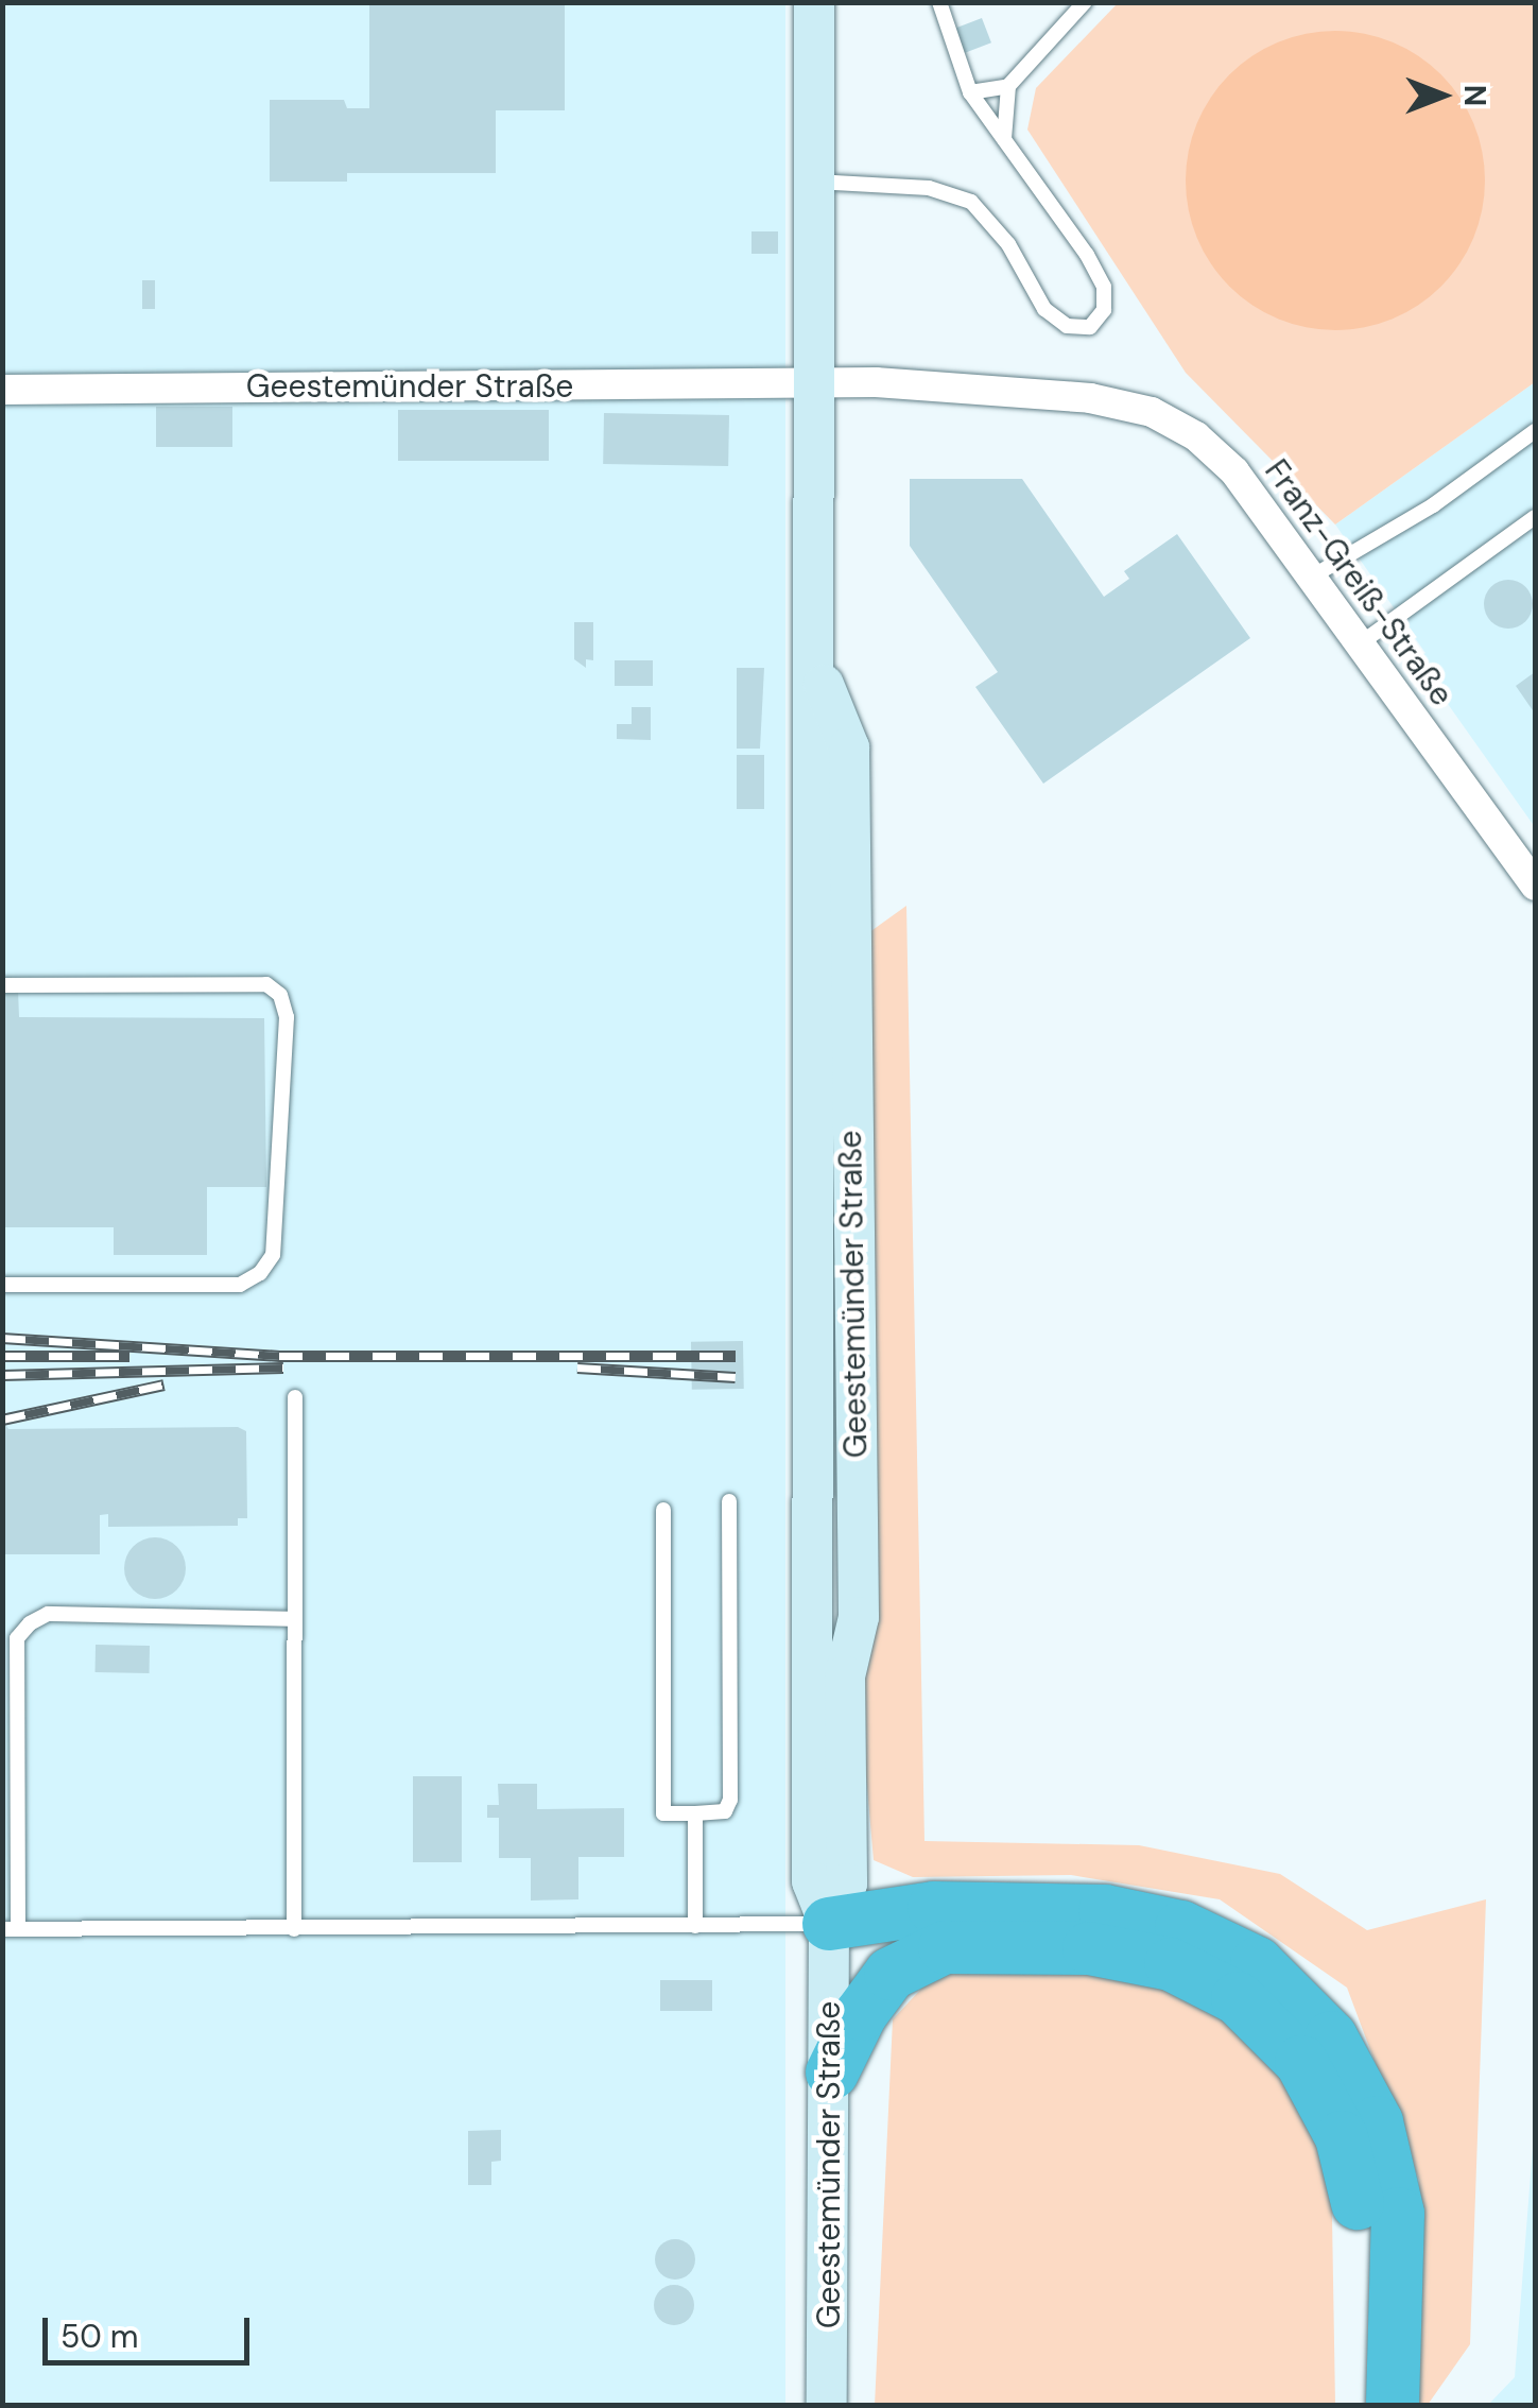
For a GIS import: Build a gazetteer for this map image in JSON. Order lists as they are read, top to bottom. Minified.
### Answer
{"streets":{"street":["Geestemünder Straße","Franz-Greiß-Straße"]},"crossings":[["Geestemünder Straße","Franz-Greiß-Straße"]],"scale_bar":"50 m","north":"right"}
